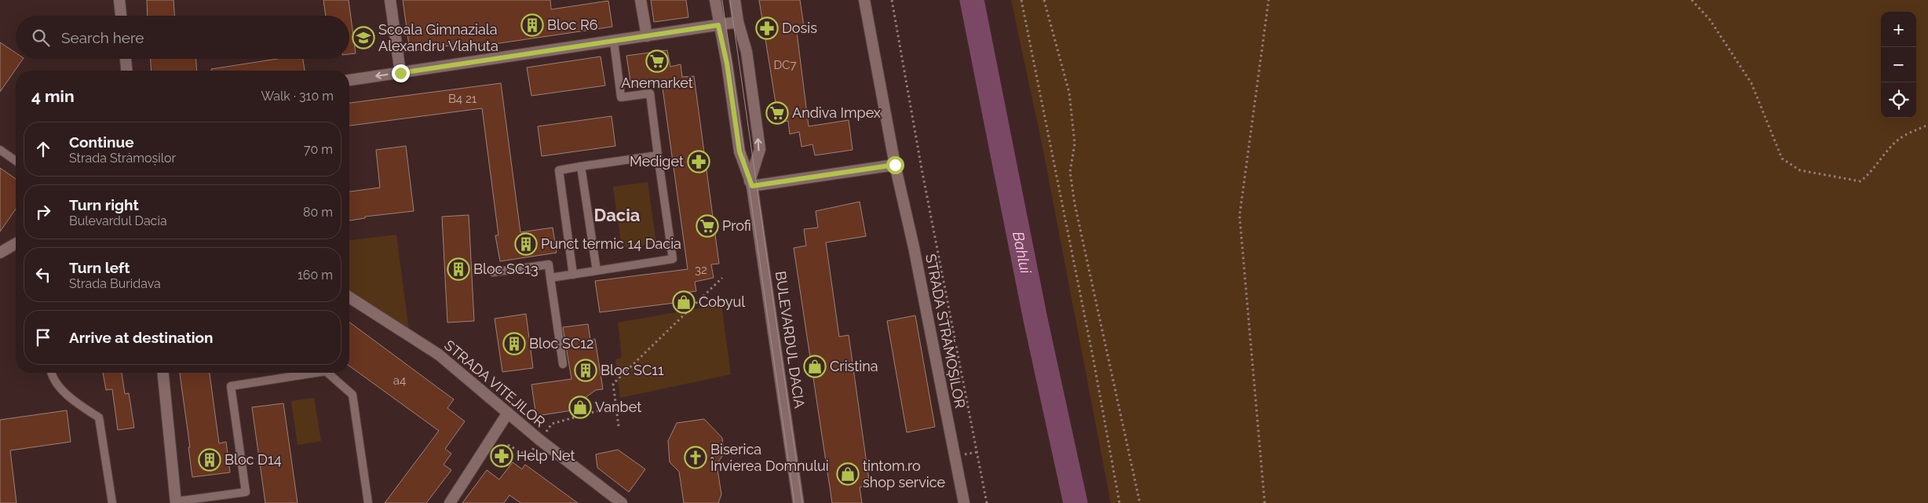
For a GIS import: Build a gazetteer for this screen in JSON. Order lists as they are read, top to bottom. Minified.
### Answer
{"streets":{"street":["STRADA STRĂMOȘILOR","BULEVARDUL DACIA","STRADA VITEJILOR"]},"districts":["Dacia"],"water":["Bahlui"],"places":{"building":["Bloc R6","Punct termic 14 Dacia","Bloc SC13","Bloc SC12","Bloc SC11","Bloc D14"],"pharmacy":["Dosis","Mediget","Help Net"],"school or university":["Scoala Gimnaziala Alexandru Vlahuta"],"supermarket":["Anemarket","Andiva Impex","Profi"],"shop":["Cobyul","Cristina","Vanbet","tintom.ro shop service"],"church":["Biserica Învierea Domnului"]},"house_numbers":["DC7","B4 21","32","a4"],"page":{"map_buttons":["+","−"],"search":"Search here","heading":["4 min","Walk · 310 m"],"list":[["Continue","Strada Strămoșilor","70 m"],["Turn right","Bulevardul Dacia","80 m"],["Turn left","Strada Buridava","160 m"],"Arrive at destination"]}}
